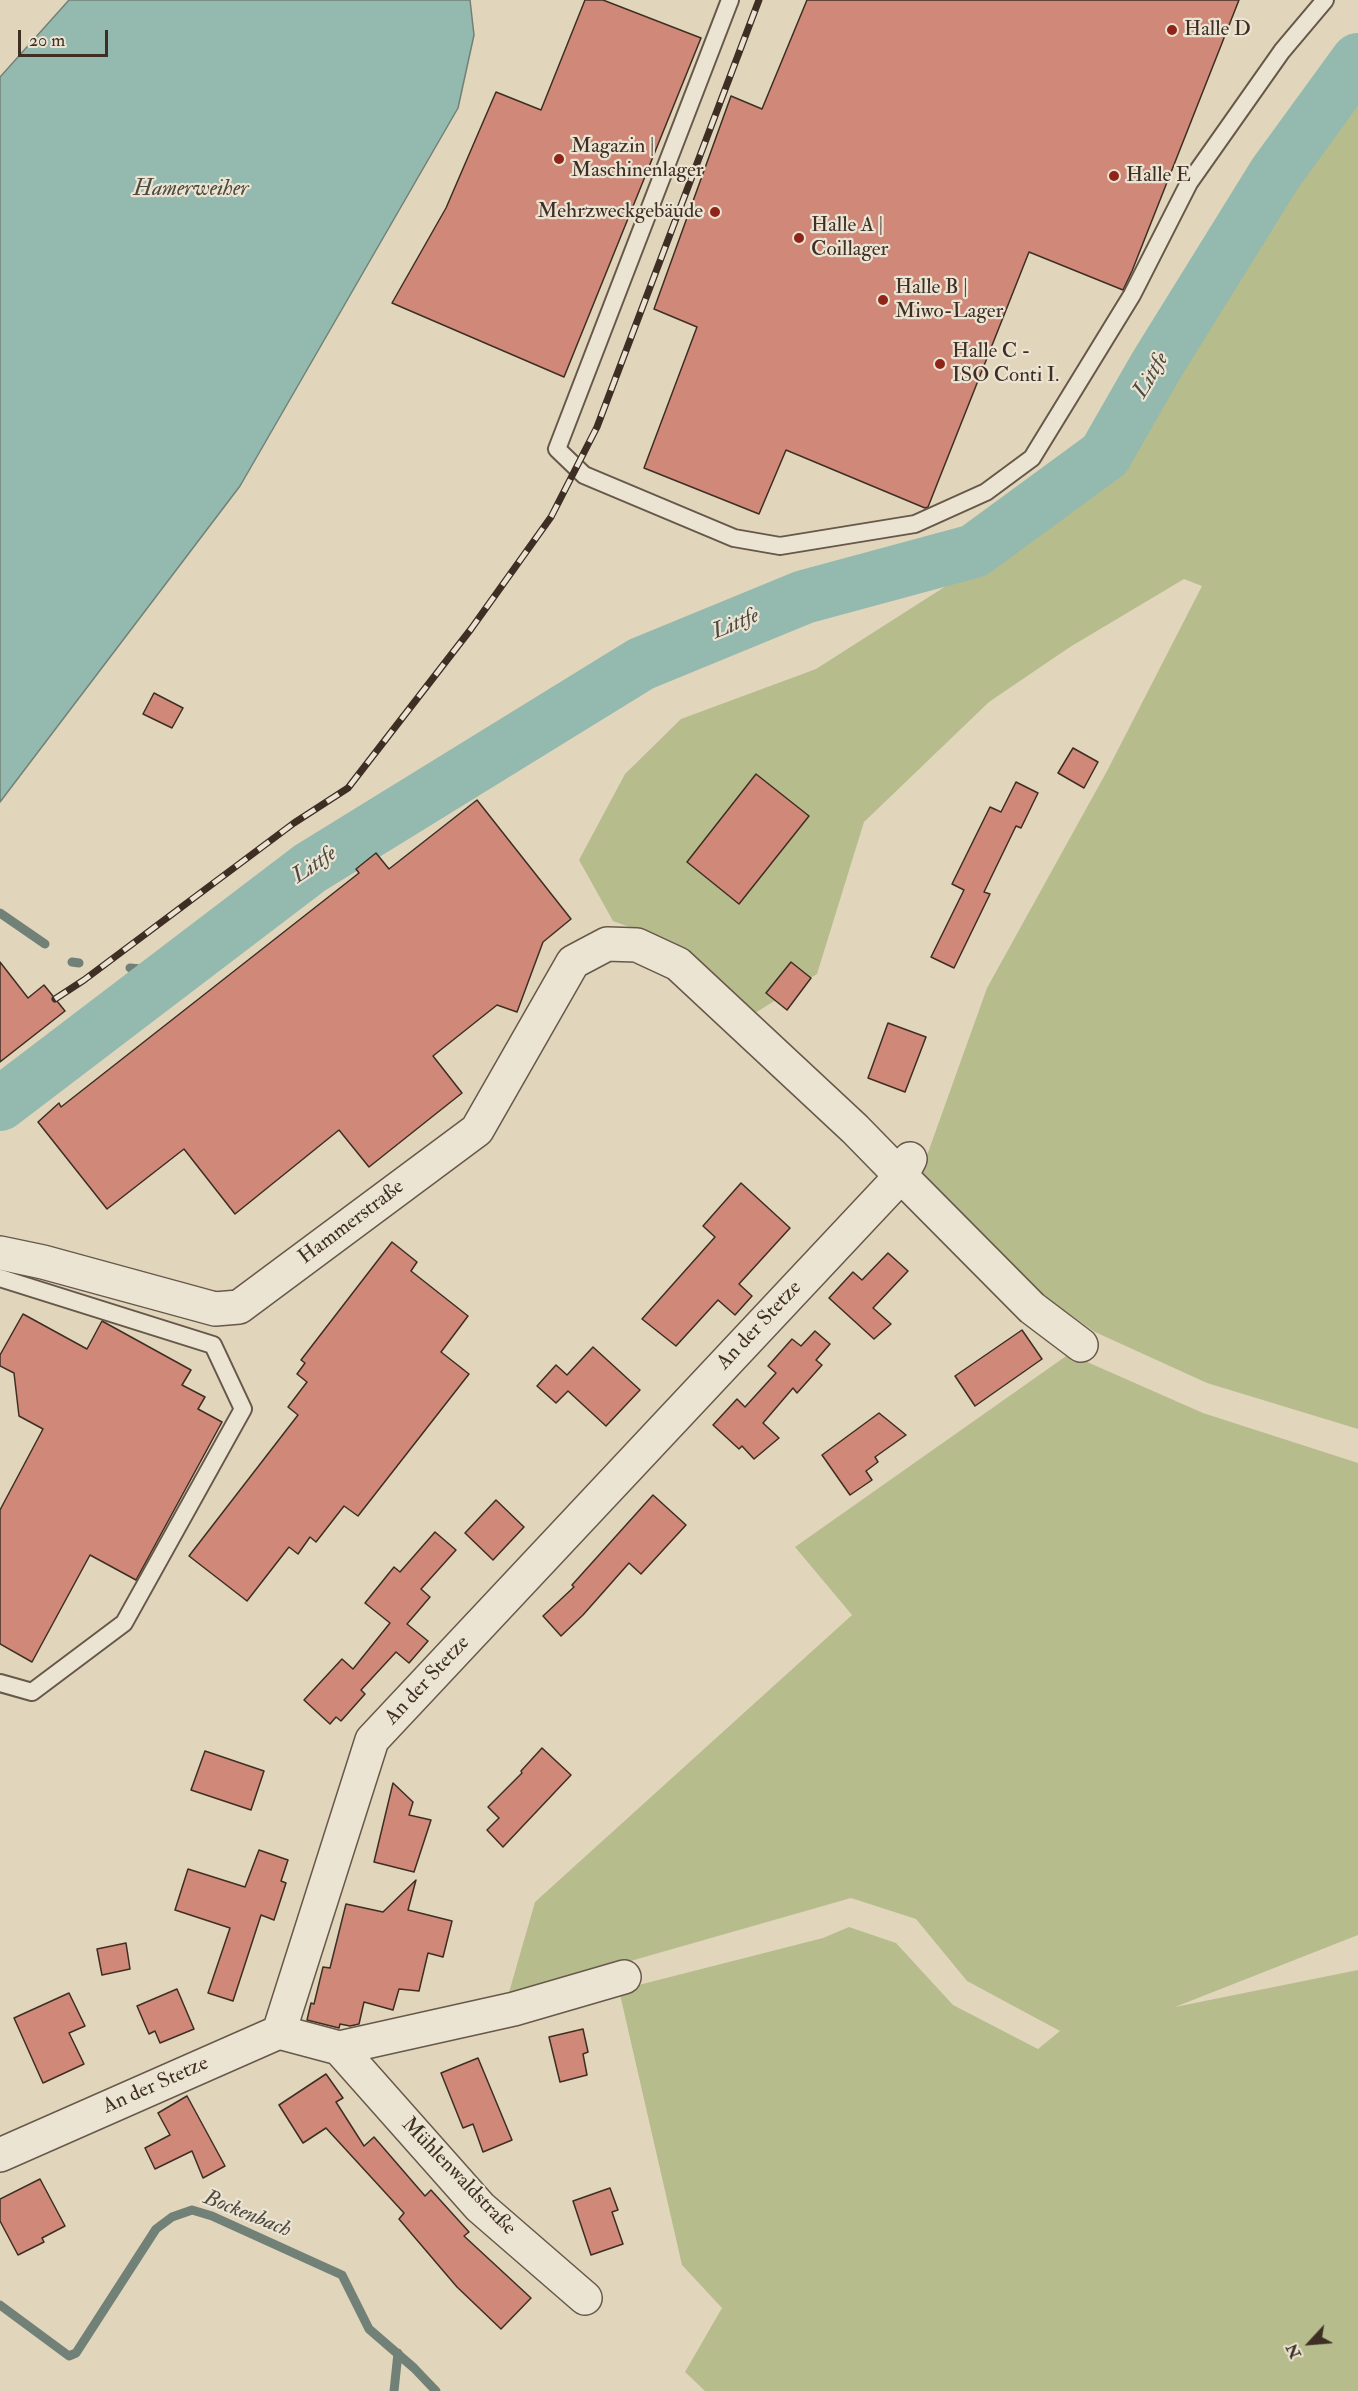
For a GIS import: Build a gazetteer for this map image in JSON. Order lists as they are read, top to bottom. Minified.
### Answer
{"streets":{"street":["Hammerstraße","An der Stetze","Mühlenwaldstraße"]},"crossings":[["Hammerstraße","An der Stetze"]],"water":["Hamerweiher","Littfe","Bockenbach"],"places":["Halle D","Magazin | Maschinenlager","Halle E","Mehrzweckgebäude","Halle A | Coillager","Halle B | Miwo-Lager","Halle C - ISO Conti I."],"scale_bar":"20 m","north":"bottom left"}
